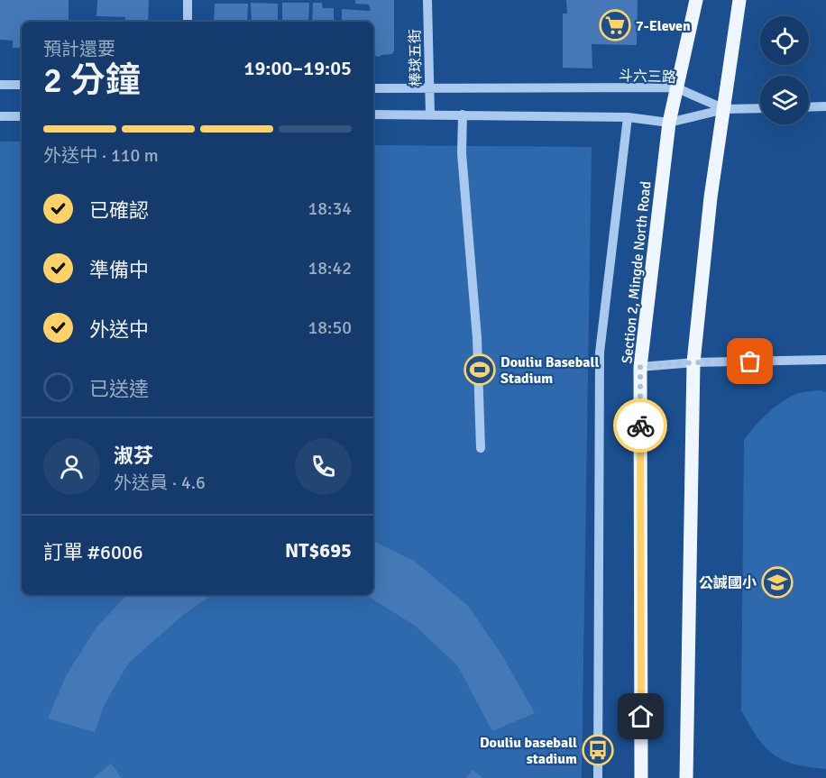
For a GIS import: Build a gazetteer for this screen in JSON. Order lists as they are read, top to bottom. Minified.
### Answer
{"streets":{"main road":["Section 2, Mingde North Road"],"street":["棒球五街","斗六三路"]},"crossings":[["棒球五街","斗六三路"],["斗六三路","Section 2, Mingde North Road"]],"places":{"supermarket":["7-Eleven"],"sports":["Douliu Baseball Stadium"],"school or university":["公誠國小"],"bus stop":["Douliu baseball stadium"]},"page":{"heading":["2 分鐘","預計還要","19:00–19:05"],"panel":["淑芬","外送員 · 4.6","訂單 #6006","NT$695"],"bar":"外送中 · 110 m","list":[["已確認","18:34"],["準備中","18:42"],["外送中","18:50"],"已送達"]}}
